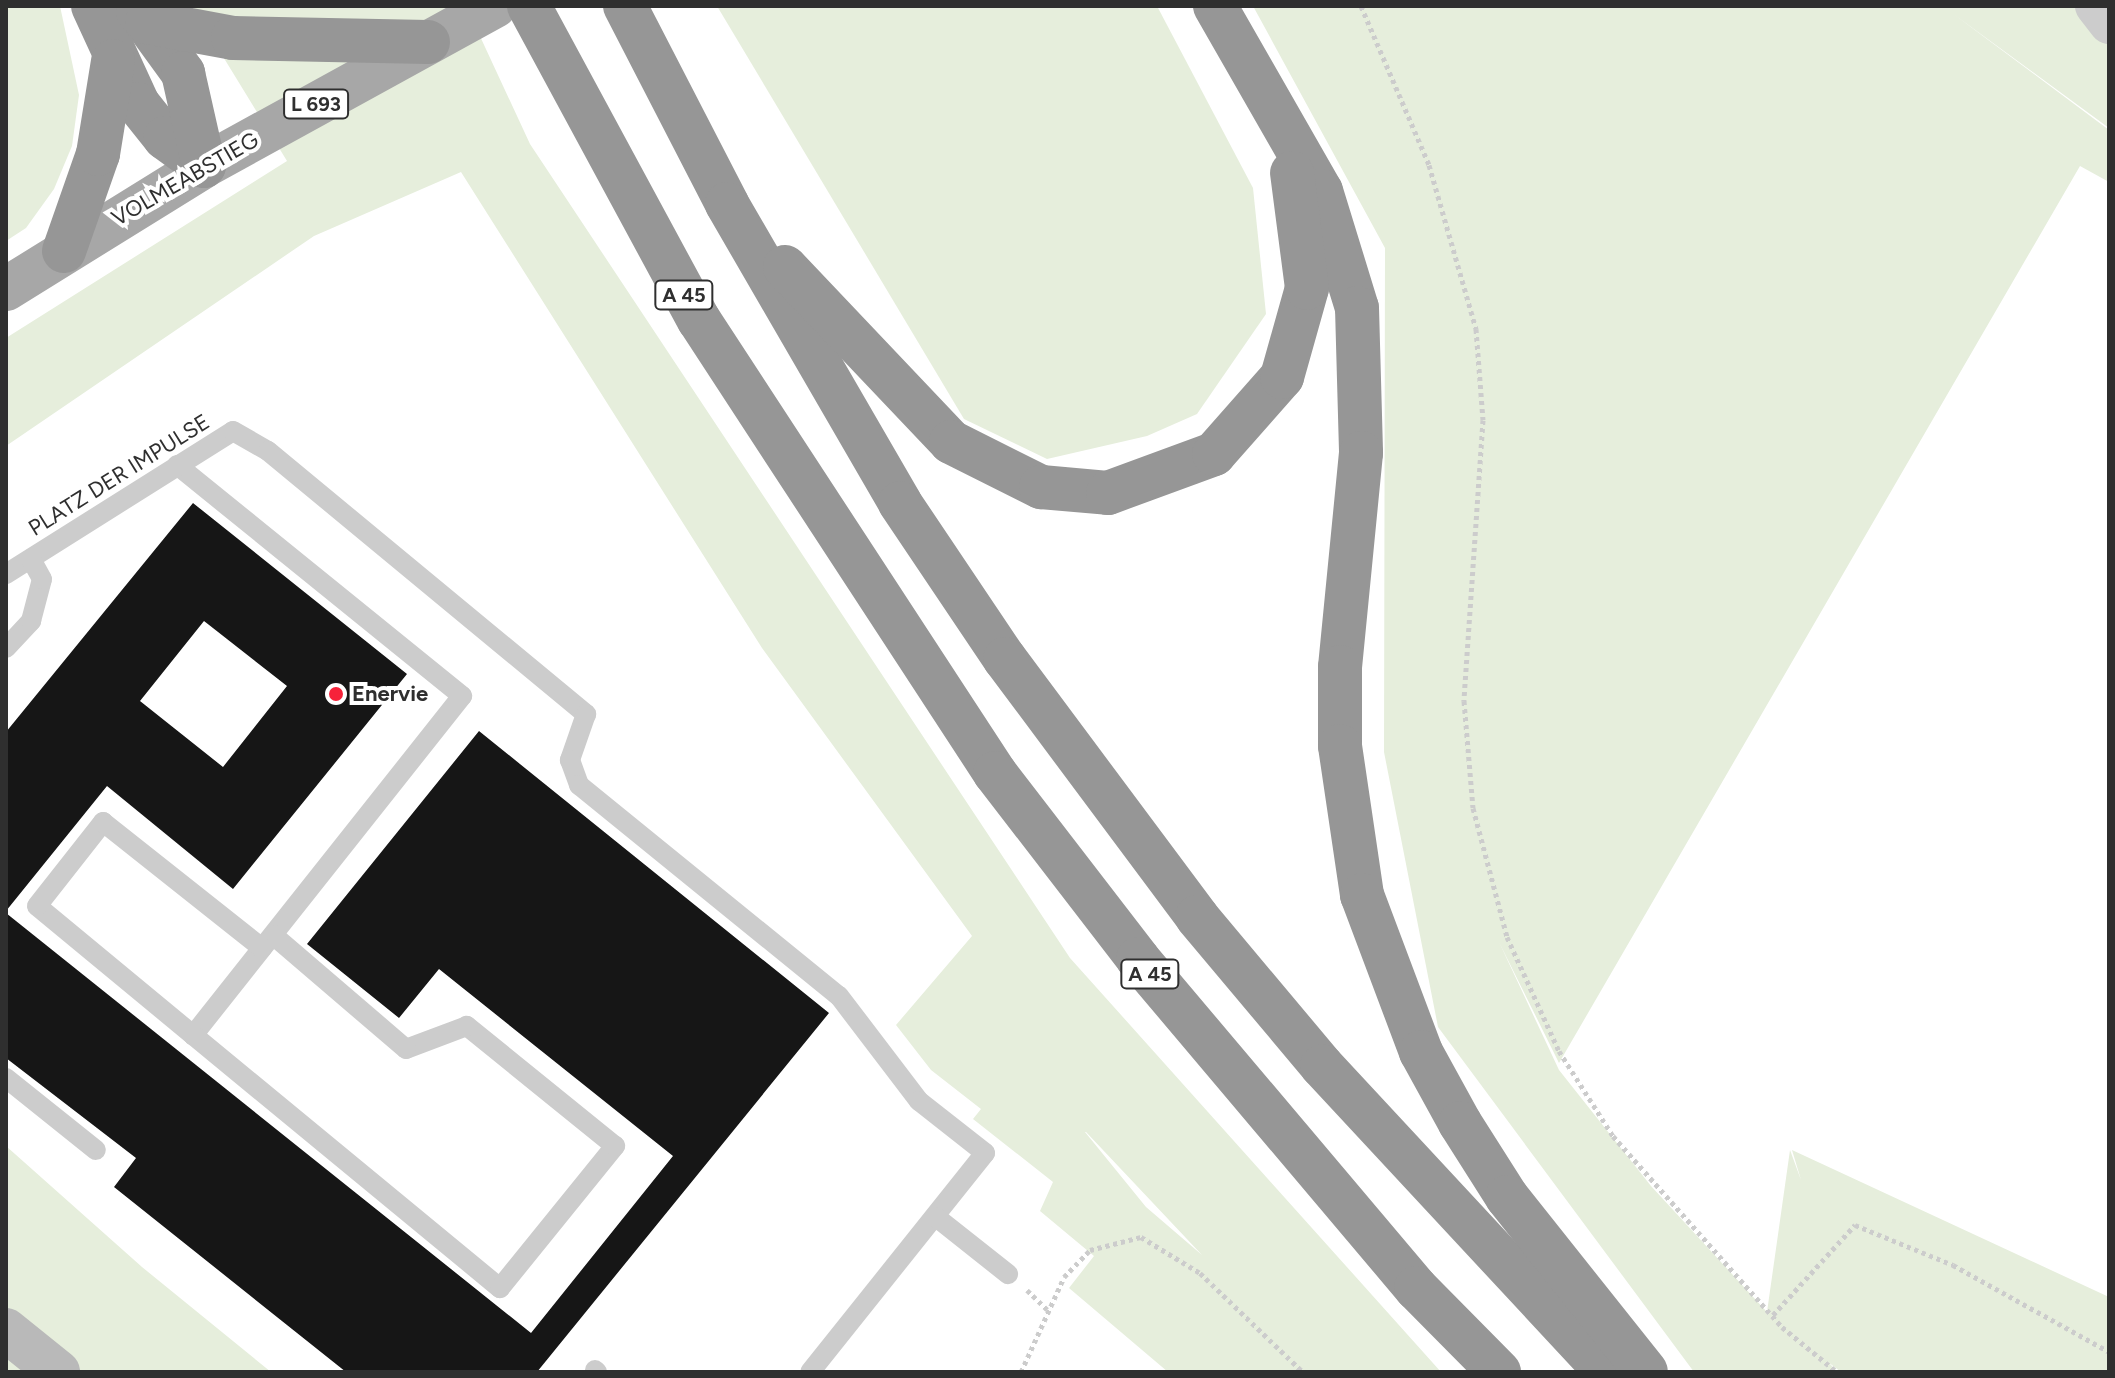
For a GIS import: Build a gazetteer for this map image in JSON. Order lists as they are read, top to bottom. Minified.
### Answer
{"streets":{"highway":["A 45"],"main road":["L 693","VOLMEABSTIEG"],"lane":["PLATZ DER IMPULSE"]},"places":["Enervie"]}
